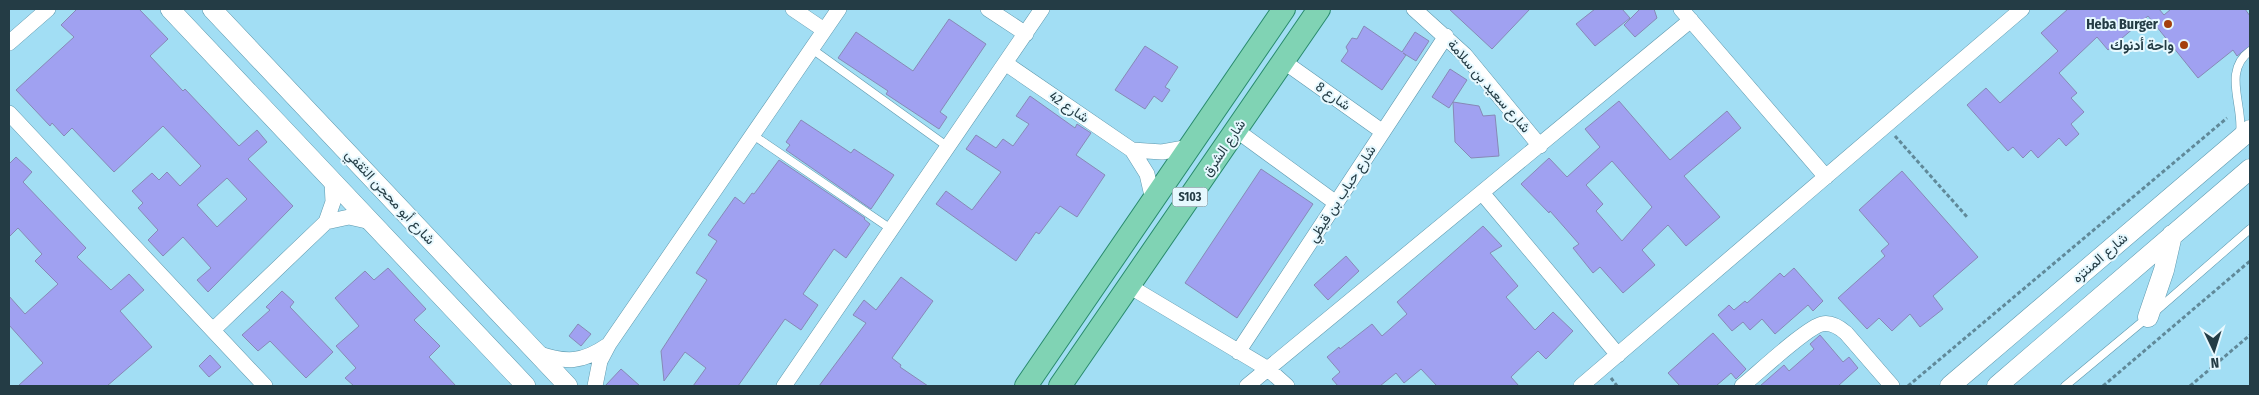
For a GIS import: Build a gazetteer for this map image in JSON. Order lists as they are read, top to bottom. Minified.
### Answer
{"streets":{"main road":["شارع الشرق","S103","شارع المنتزه"],"street":["شارع سعيد بن سلامة","شارع 8","شارع 42","شارع حباب بن قيظي","شارع أبو محجن الثقفي"]},"crossings":[["شارع سعيد بن سلامة","شارع حباب بن قيظي"],["شارع 8","شارع الشرق"],["شارع 8","شارع حباب بن قيظي"],["شارع 42","شارع الشرق"]],"places":["Heba Burger","واحة أدنوك"],"north":"bottom"}
